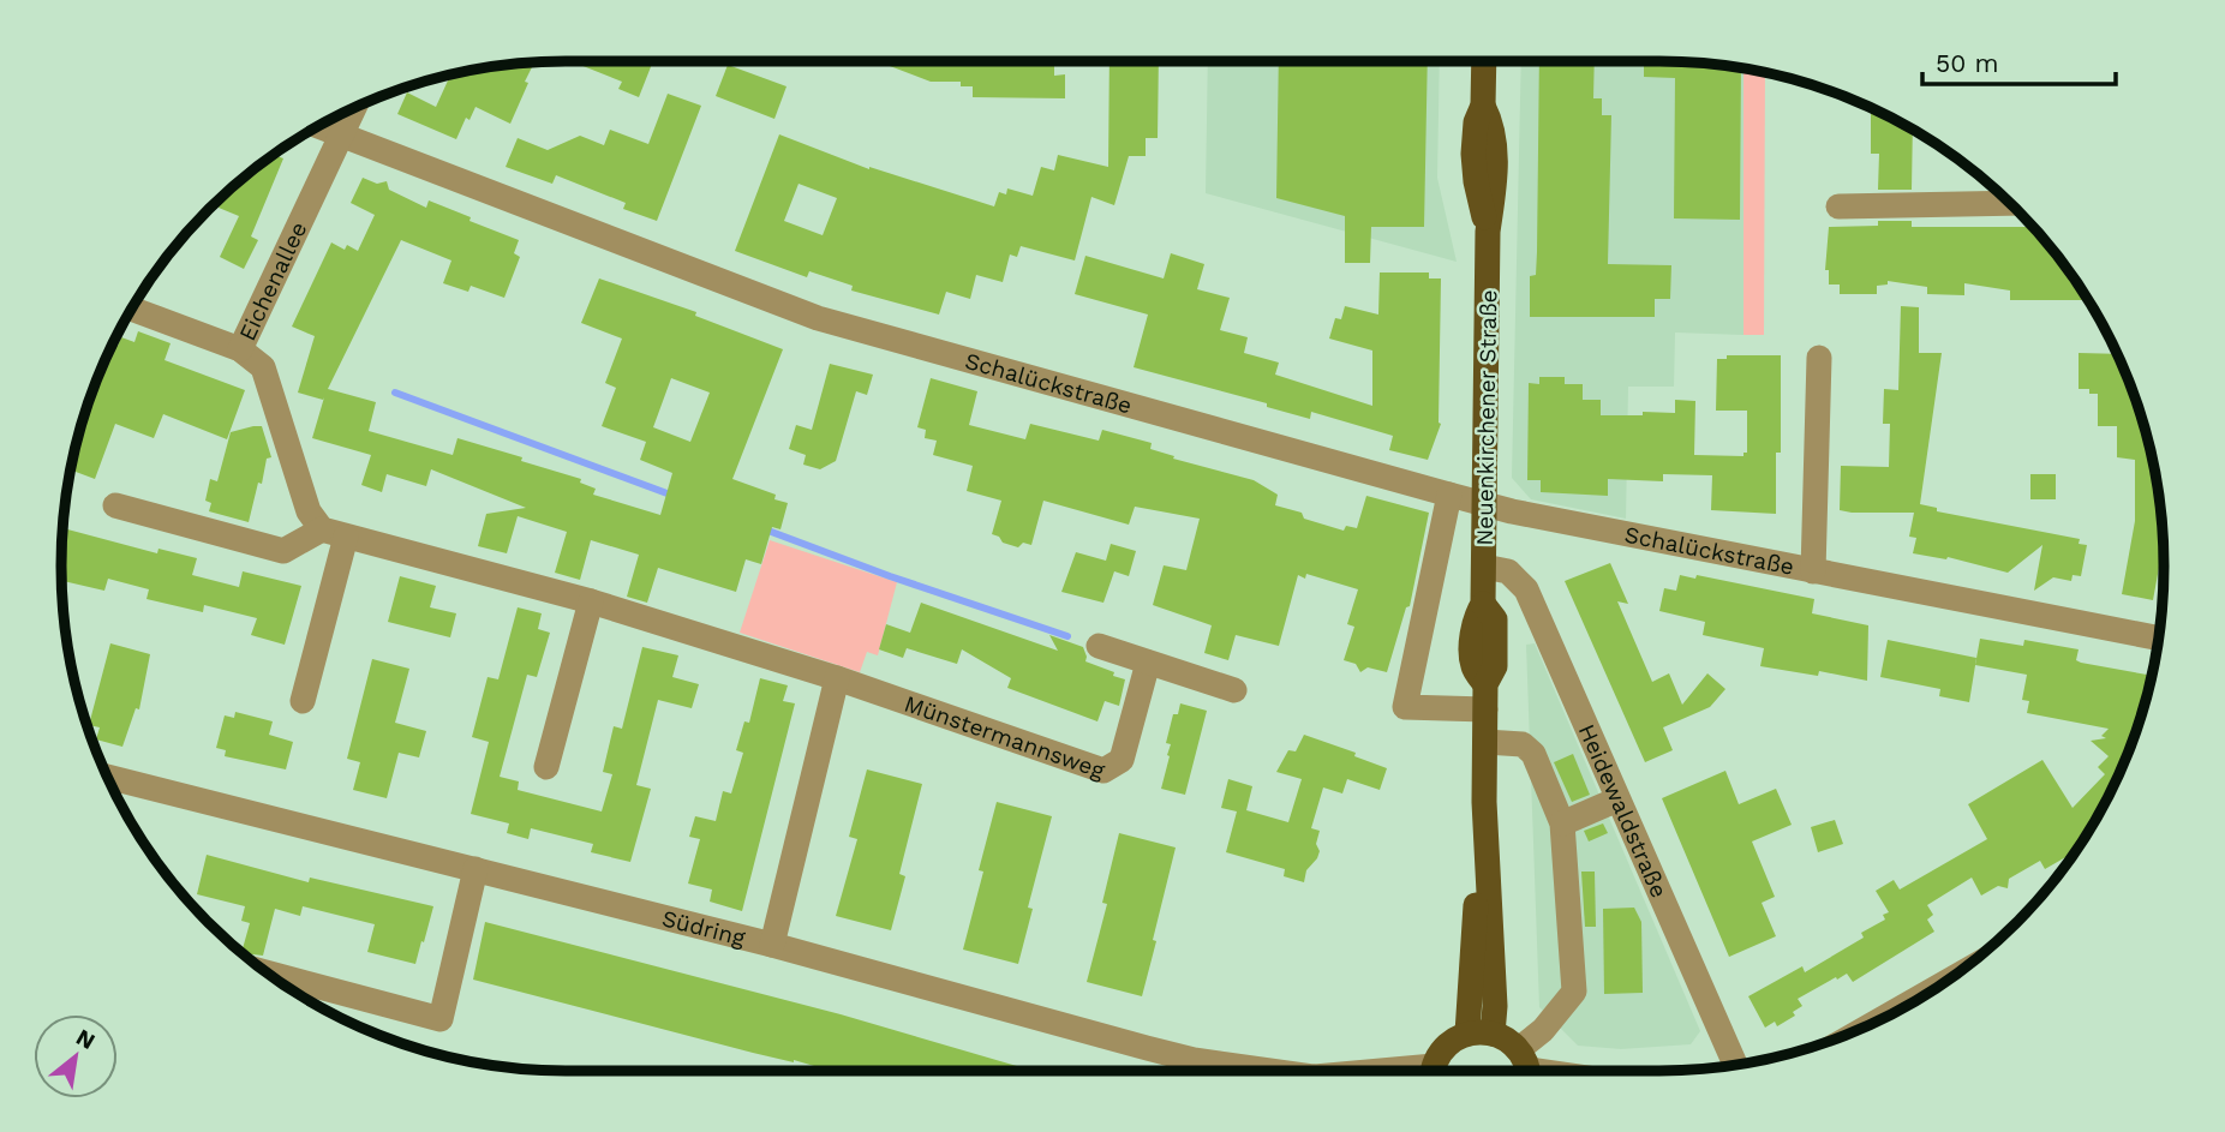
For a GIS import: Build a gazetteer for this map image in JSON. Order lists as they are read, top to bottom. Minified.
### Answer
{"streets":{"main road":["Neuenkirchener Straße"],"street":["Eichenallee","Schalückstraße","Münstermannsweg","Heidewaldstraße","Südring"]},"crossings":[["Eichenallee","Schalückstraße"],["Schalückstraße","Neuenkirchener Straße"],["Neuenkirchener Straße","Heidewaldstraße"]],"scale_bar":"50 m","north":"top right"}
